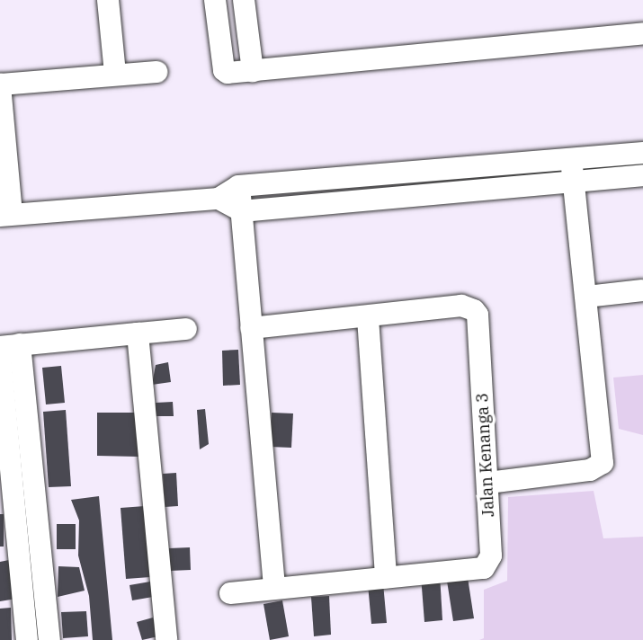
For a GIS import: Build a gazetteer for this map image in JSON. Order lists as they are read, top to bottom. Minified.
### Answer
{"streets":{"street":["Jalan Kenanga 3"]}}
